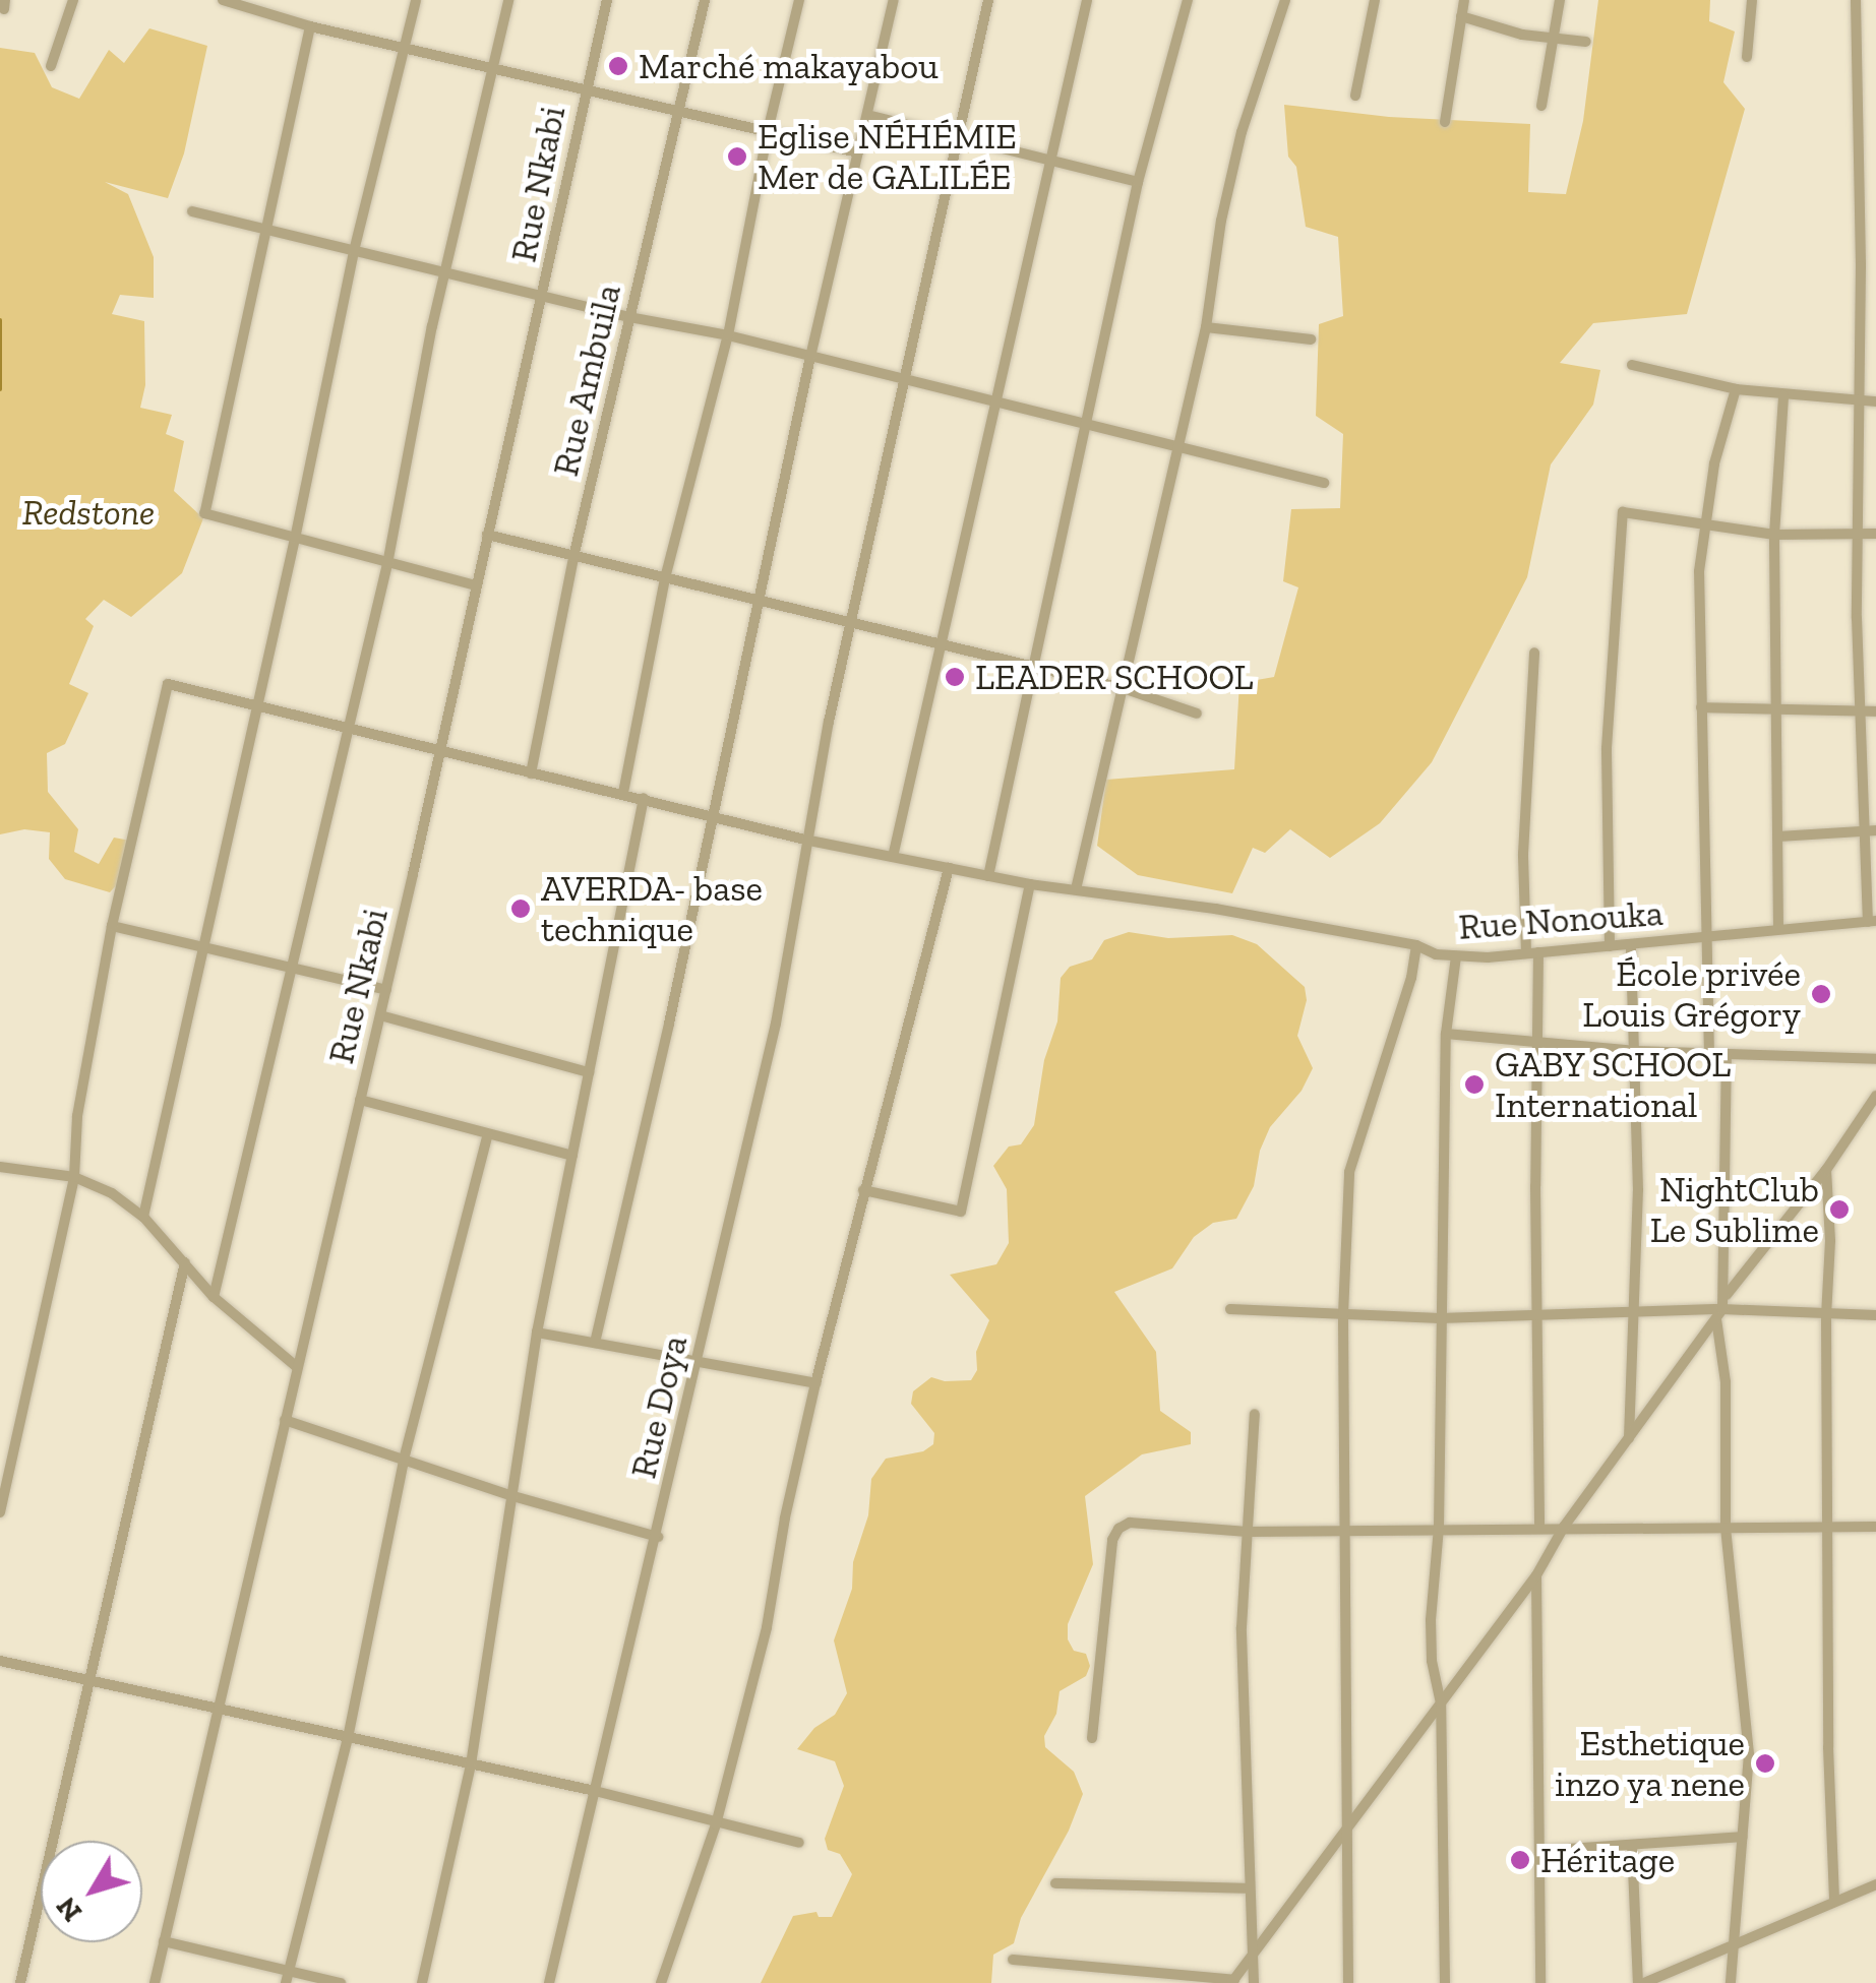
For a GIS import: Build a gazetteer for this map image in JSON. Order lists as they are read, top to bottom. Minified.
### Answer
{"streets":{"street":["Rue Nkabi","Rue Ambuila","Rue Nonouka","Rue Doya"]},"crossings":[["Rue Nkabi","Rue Nonouka"],["Rue Ambuila","Rue Nonouka"],["Rue Nonouka","Rue Doya"]],"parks":["Redstone"],"places":["Marché makayabou","Eglise NÉHÉMIE Mer de GALILÉE","LEADER SCHOOL","AVERDA- base technique","École privée Louis Grégory","GABY SCHOOL International","NightClub Le Sublime","Esthetique inzo ya nene","Héritage"],"north":"bottom left"}
